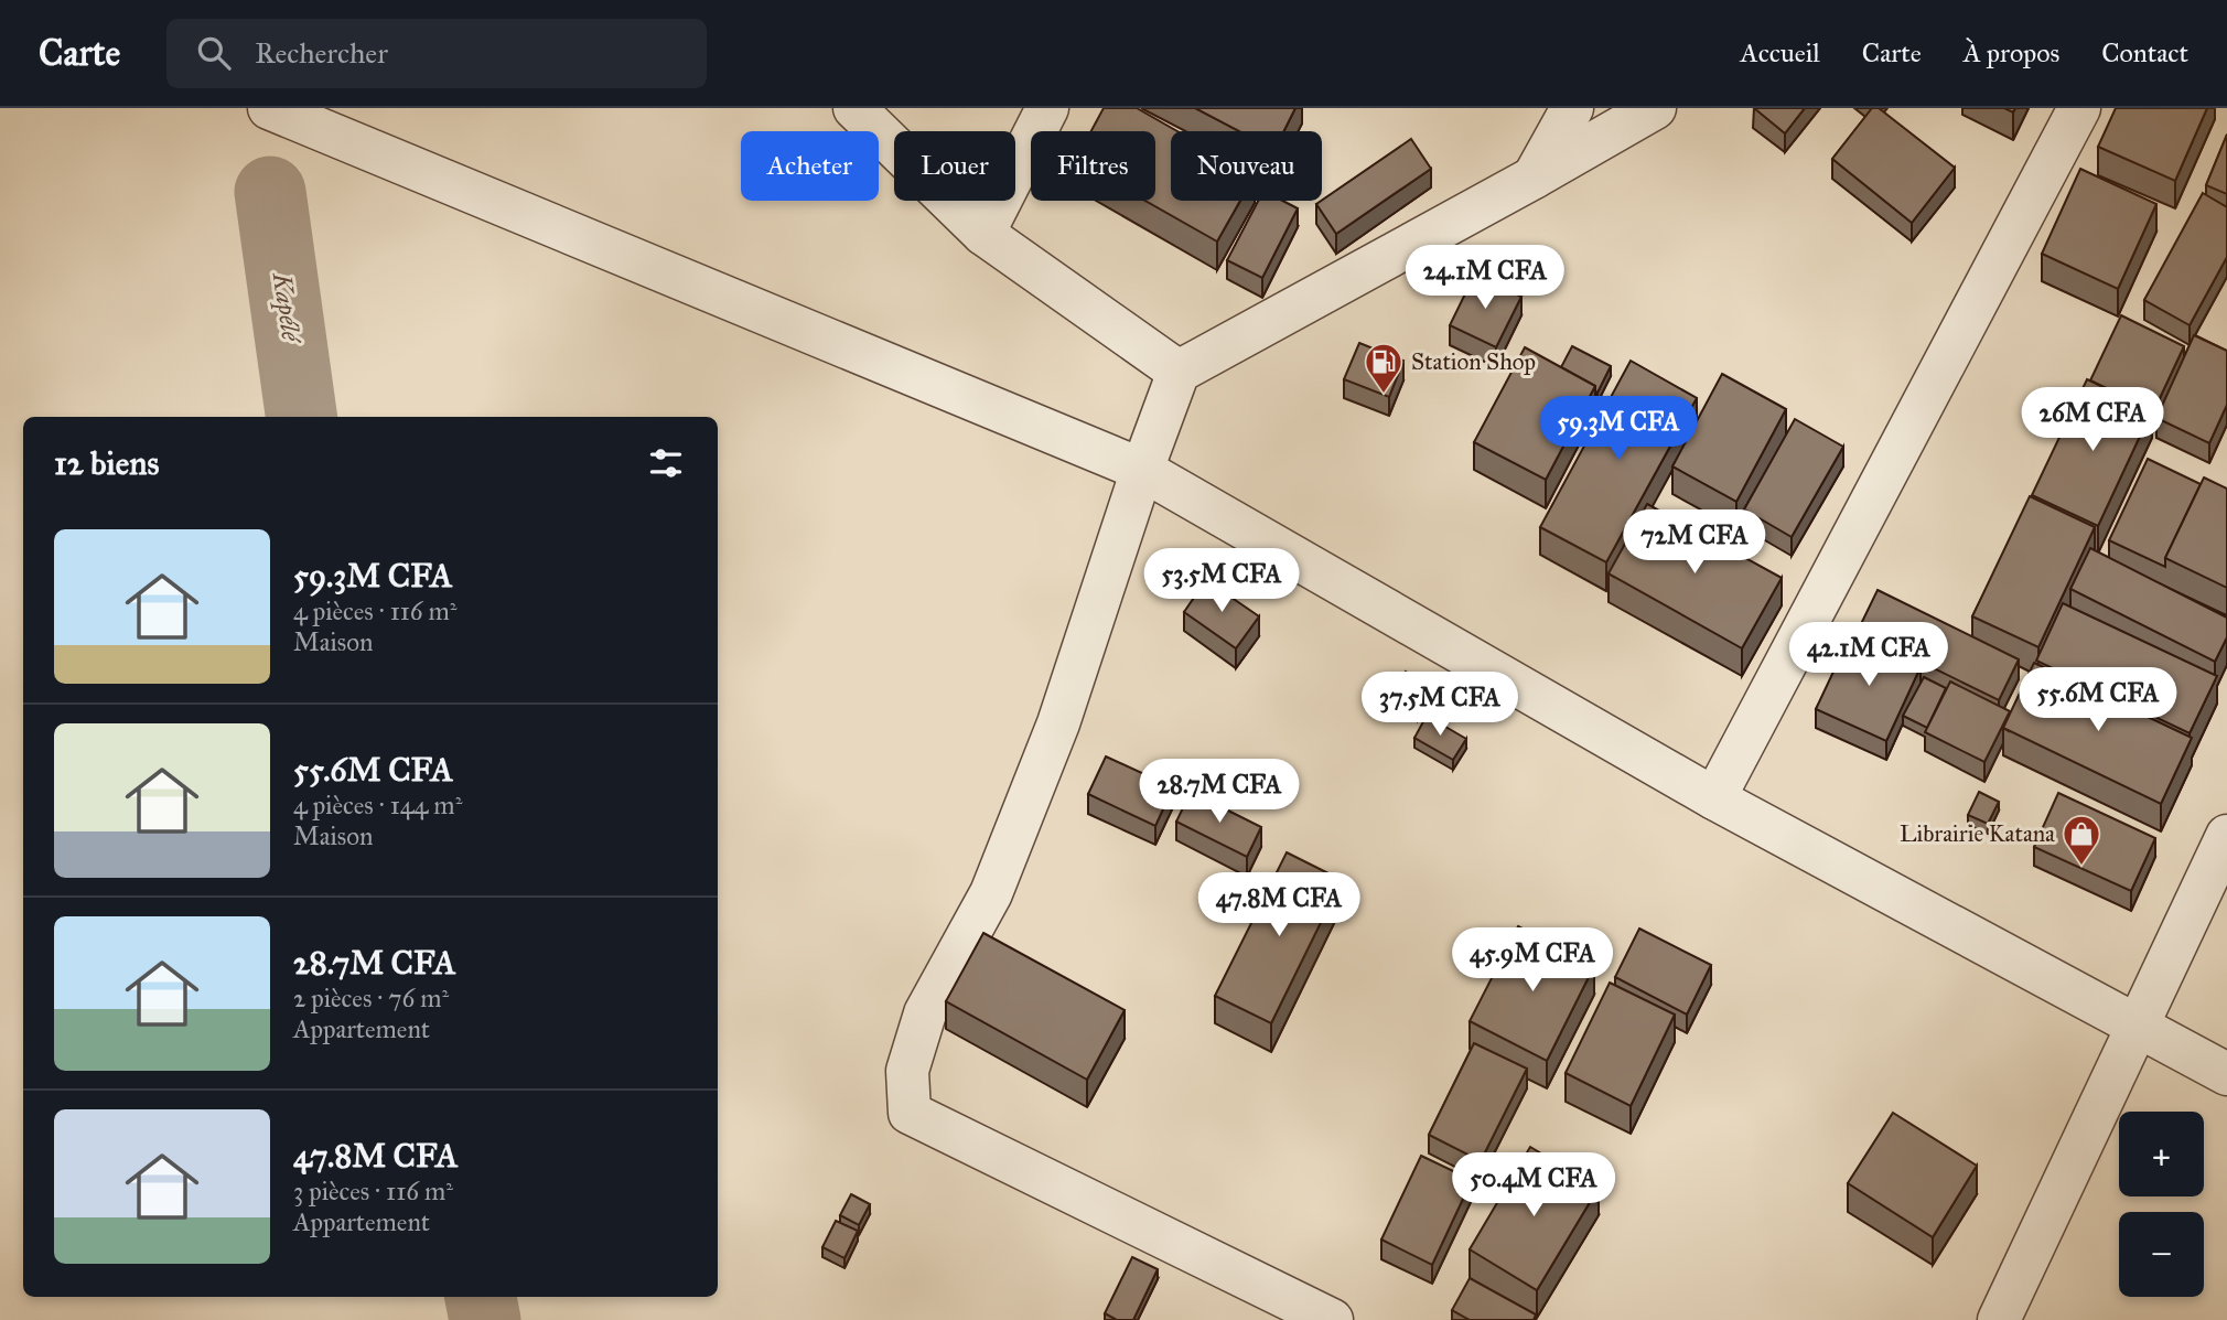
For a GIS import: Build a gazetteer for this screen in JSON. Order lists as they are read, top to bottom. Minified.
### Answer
{"water":["Kapélé"],"places":{"fuel station":["Station Shop"],"shop":["Librairie Katana"]},"page":{"header":"Carte","search":"Rechercher","nav":["Accueil","Carte","À propos","Contact"],"chip":["Acheter","Louer","Filtres","Nouveau"],"price":["24.1M CFA","26M CFA","59.3M CFA","72M CFA","53.5M CFA","42.1M CFA","55.6M CFA","37.5M CFA","28.7M CFA","47.8M CFA","45.9M CFA","50.4M CFA"],"heading":"12 biens","list":[{"name":"59.3M CFA","note":"4 pièces · 116 m² · Maison"},{"name":"55.6M CFA","note":"4 pièces · 144 m² · Maison"},{"name":"28.7M CFA","note":"2 pièces · 76 m² · Appartement"},{"name":"47.8M CFA","note":"3 pièces · 116 m² · Appartement"}],"map_buttons":["+","−"]}}
